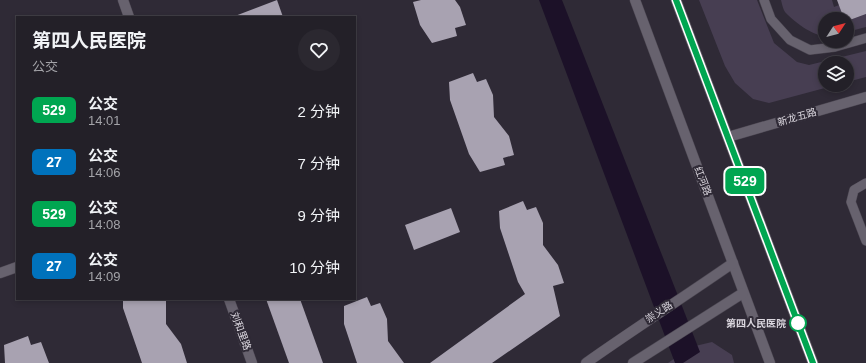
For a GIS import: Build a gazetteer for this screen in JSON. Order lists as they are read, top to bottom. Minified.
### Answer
{"streets":{"street":["新龙五路","红河路","崇义路","刘和里路"]},"crossings":[["红河路","崇义路"]],"places":["第四人民医院"],"lines":["bus line 529"],"north":"top right","page":{"on_map":"529","heading":["第四人民医院","公交"],"list":[{"mark":"529","name":"公交","note":"14:01","value":"2 分钟"},{"mark":"27","name":"公交","note":"14:06","value":"7 分钟"},{"mark":"529","name":"公交","note":"14:08","value":"9 分钟"},{"mark":"27","name":"公交","note":"14:09","value":"10 分钟"}]}}
